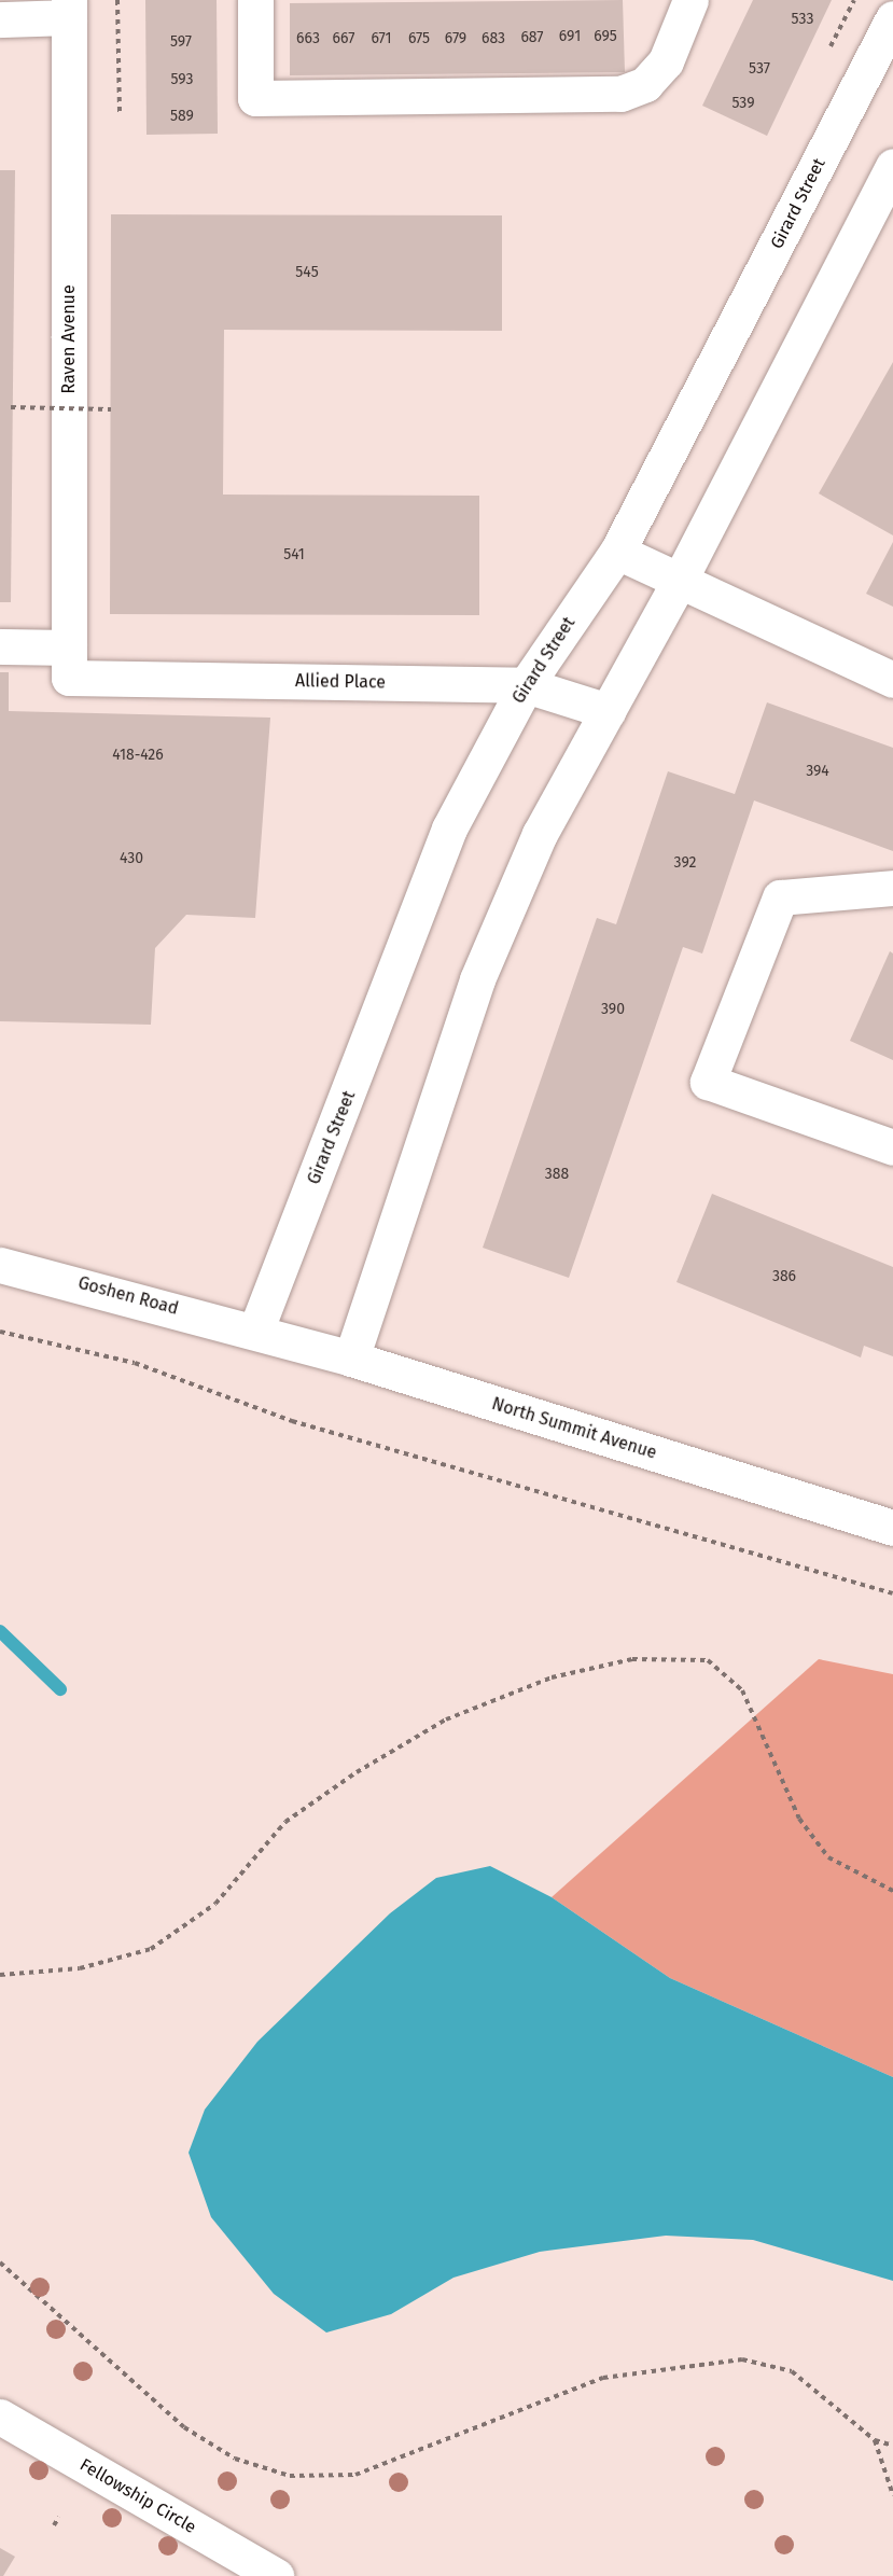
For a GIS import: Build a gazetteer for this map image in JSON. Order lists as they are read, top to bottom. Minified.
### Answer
{"streets":{"street":["Girard Street","Raven Avenue","Allied Place","Goshen Road","North Summit Avenue","Fellowship Circle"]},"crossings":[["Girard Street","Allied Place"],["Girard Street","Goshen Road"],["Girard Street","North Summit Avenue"],["Raven Avenue","Allied Place"],["Goshen Road","North Summit Avenue"]],"house_numbers":["533","691","695","687","663","667","671","675","679","683","597","537","593","539","589","545","541","418-426","394","430","392","390","388","386"]}
